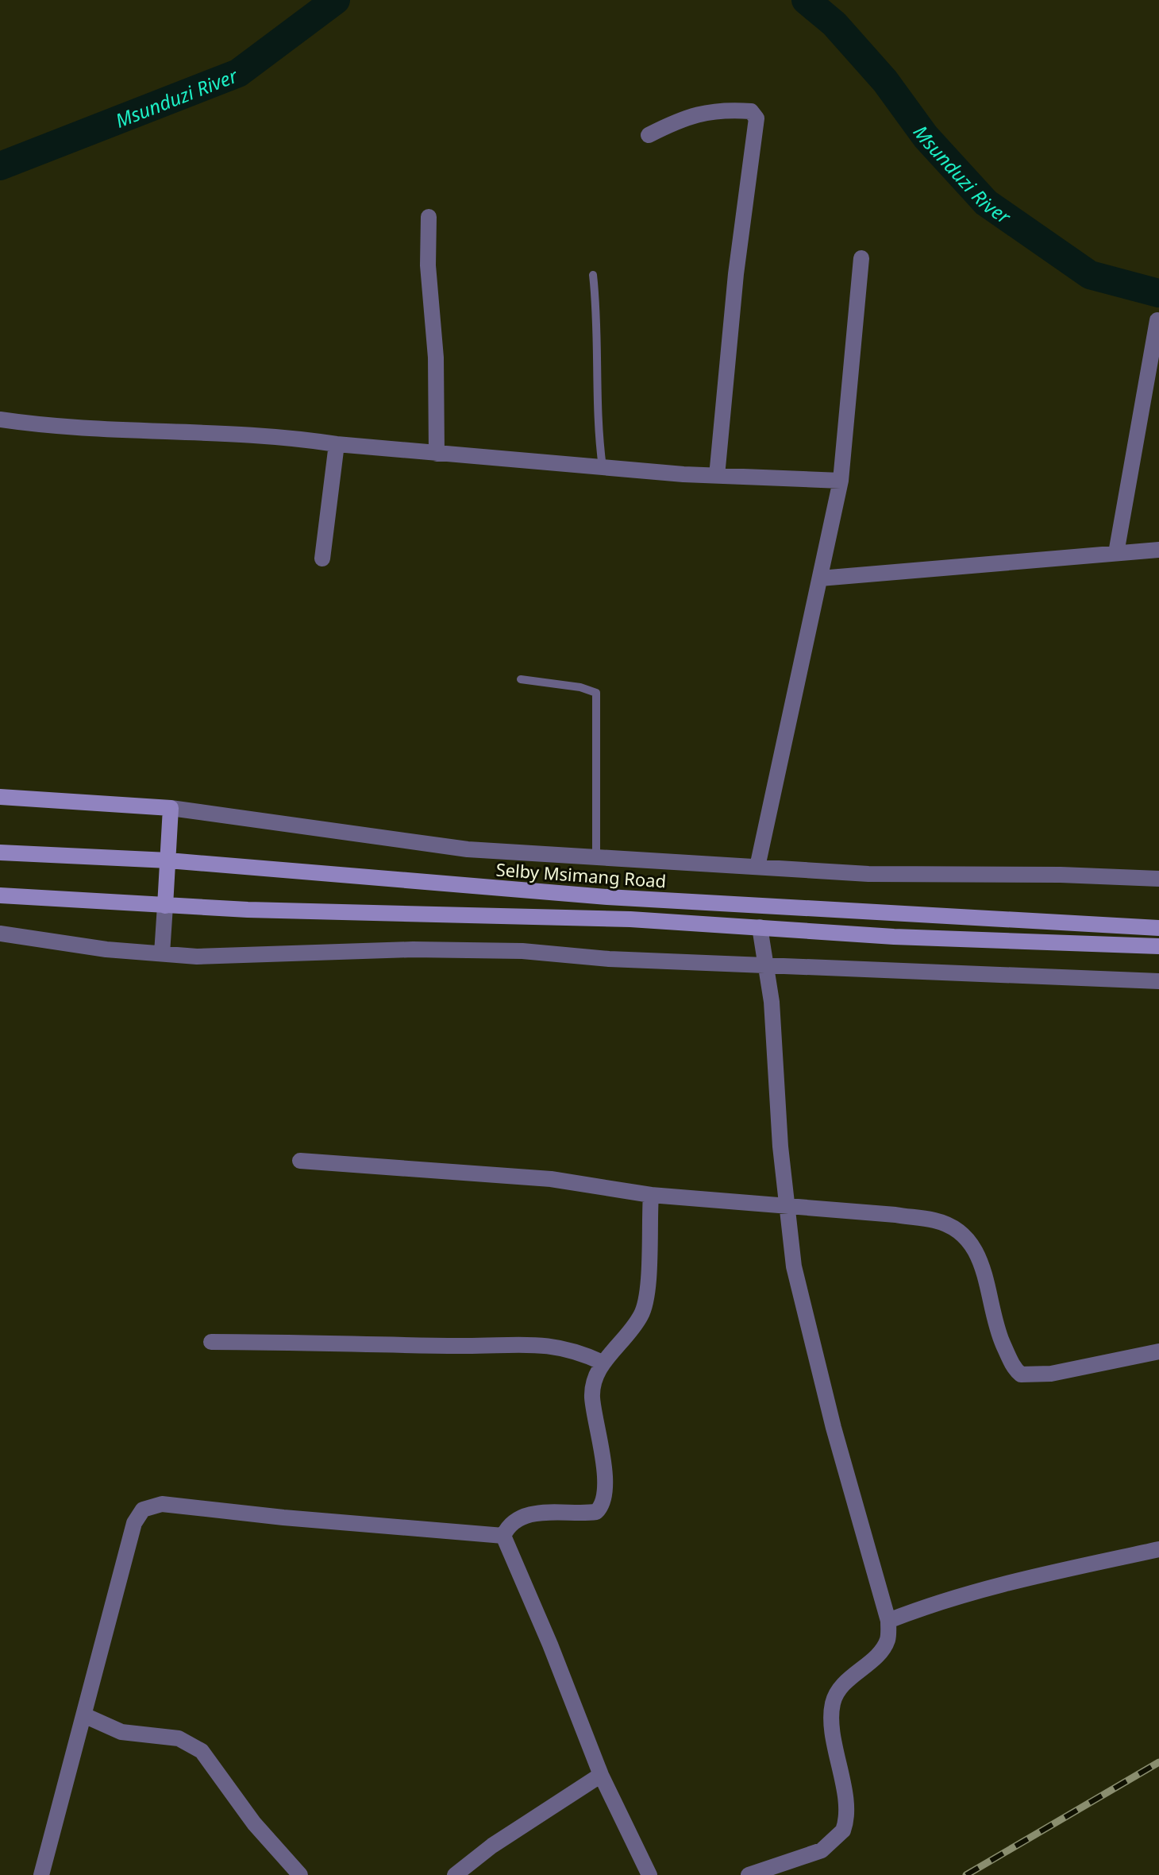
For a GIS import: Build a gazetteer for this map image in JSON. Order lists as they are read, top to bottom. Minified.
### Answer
{"streets":{"main road":["Selby Msimang Road"]},"water":["Msunduzi River"]}
